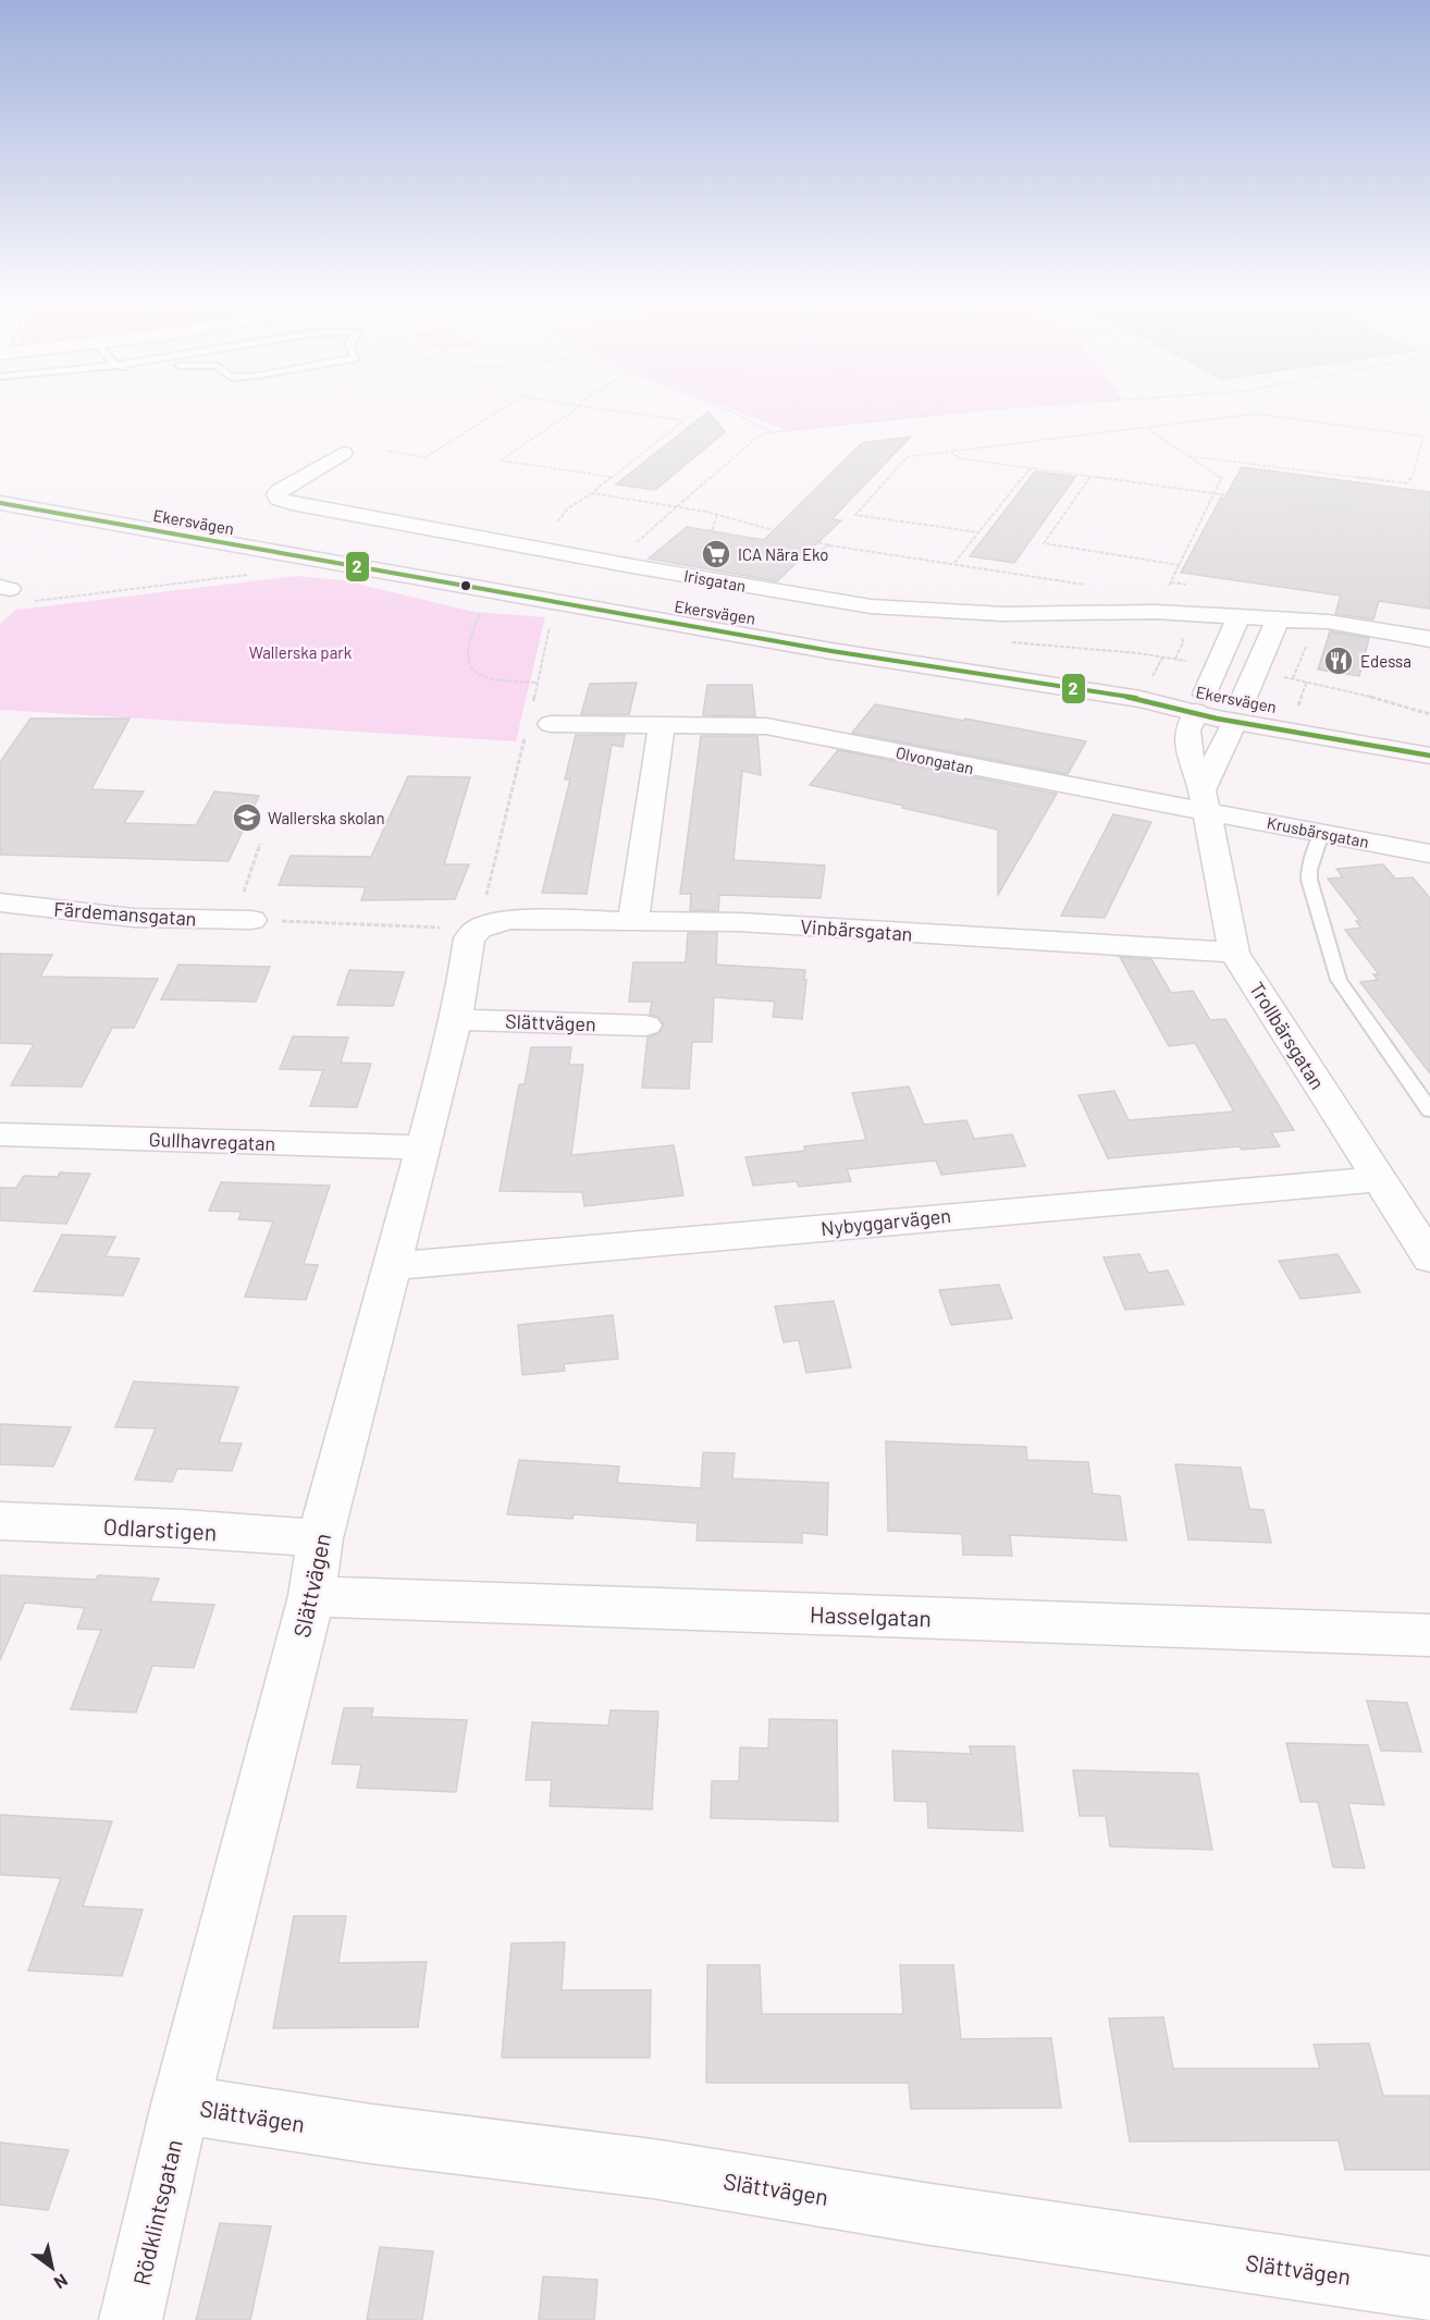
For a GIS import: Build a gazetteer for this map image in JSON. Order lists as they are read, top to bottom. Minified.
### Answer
{"streets":{"main road":["Ekersvägen"],"street":["Irisgatan","Olvongatan","Krusbärsgatan","Färdemansgatan","Vinbärsgatan","Slättvägen","Trollbärsgatan","Gullhavregatan","Nybyggarvägen","Odlarstigen","Hasselgatan","Rödklintsgatan"]},"crossings":[["Ekersvägen","Trollbärsgatan"],["Olvongatan","Krusbärsgatan"],["Olvongatan","Trollbärsgatan"],["Krusbärsgatan","Trollbärsgatan"],["Vinbärsgatan","Slättvägen"],["Vinbärsgatan","Trollbärsgatan"],["Slättvägen","Gullhavregatan"],["Slättvägen","Nybyggarvägen"],["Slättvägen","Odlarstigen"],["Slättvägen","Hasselgatan"],["Slättvägen","Rödklintsgatan"],["Trollbärsgatan","Nybyggarvägen"]],"parks":["Wallerska park"],"places":{"supermarket":["ICA Nära Eko"],"restaurant":["Edessa"],"school or university":["Wallerska skolan"]},"lines":["transit line 2"],"north":"bottom right"}
